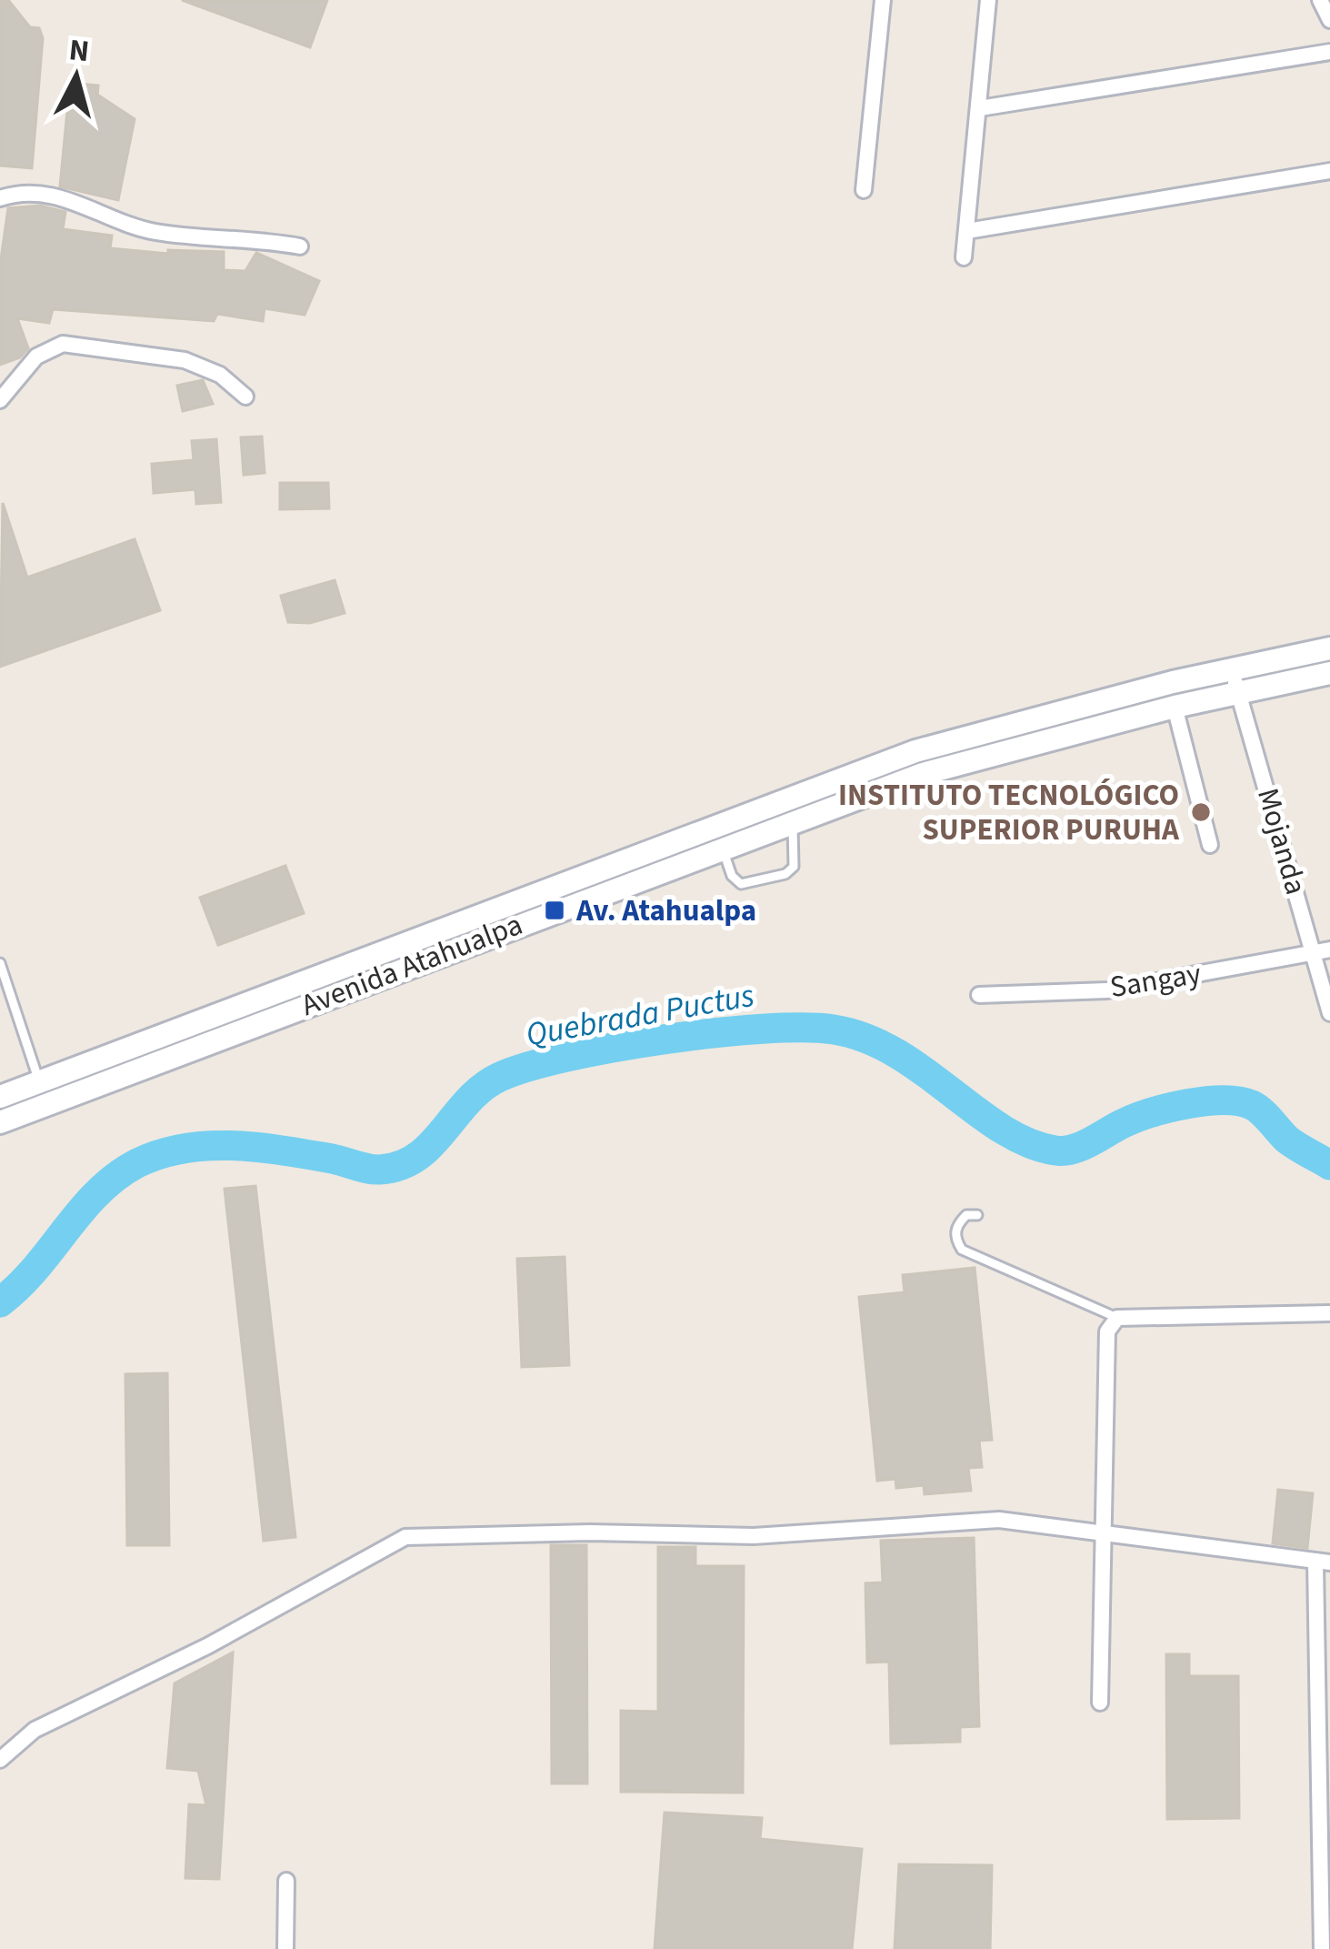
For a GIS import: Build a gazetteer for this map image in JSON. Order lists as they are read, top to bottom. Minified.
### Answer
{"streets":{"main road":["Avenida Atahualpa"],"street":["Mojanda","Sangay"]},"crossings":[["Mojanda","Avenida Atahualpa"],["Mojanda","Sangay"]],"water":["Quebrada Puctus"],"places":{"other":["INSTITUTO TECNOLÓGICO SUPERIOR PURUHA"],"transit":["Av. Atahualpa"]},"north":"top"}
